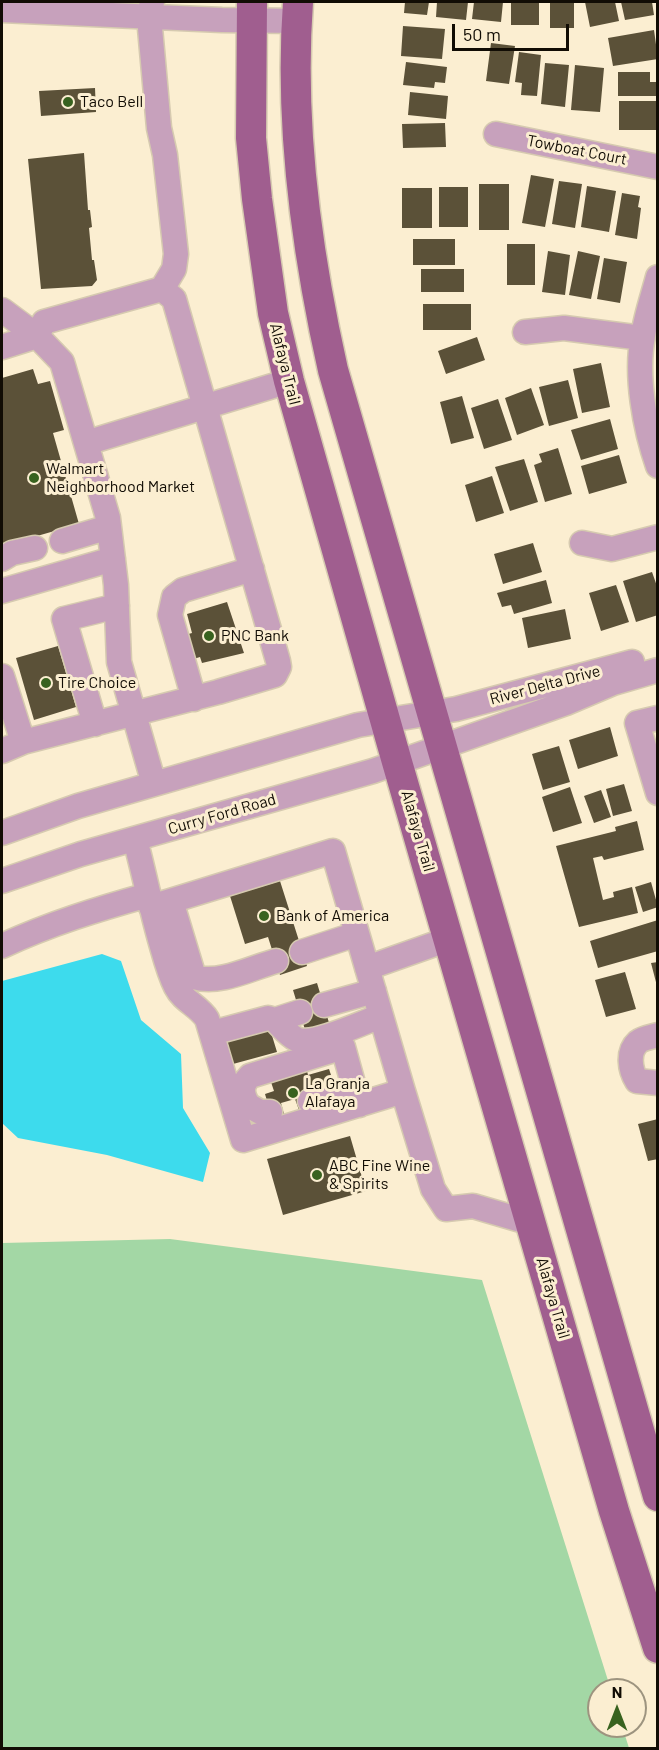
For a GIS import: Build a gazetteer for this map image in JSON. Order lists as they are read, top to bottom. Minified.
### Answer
{"streets":{"main road":["Alafaya Trail"],"street":["Towboat Court","River Delta Drive","Curry Ford Road"]},"crossings":[["Alafaya Trail","Curry Ford Road"],["River Delta Drive","Curry Ford Road"]],"places":["Taco Bell","Walmart Neighborhood Market","PNC Bank","Tire Choice","Bank of America","La Granja Alafaya","ABC Fine Wine & Spirits"],"scale_bar":"50 m","north":"top"}
